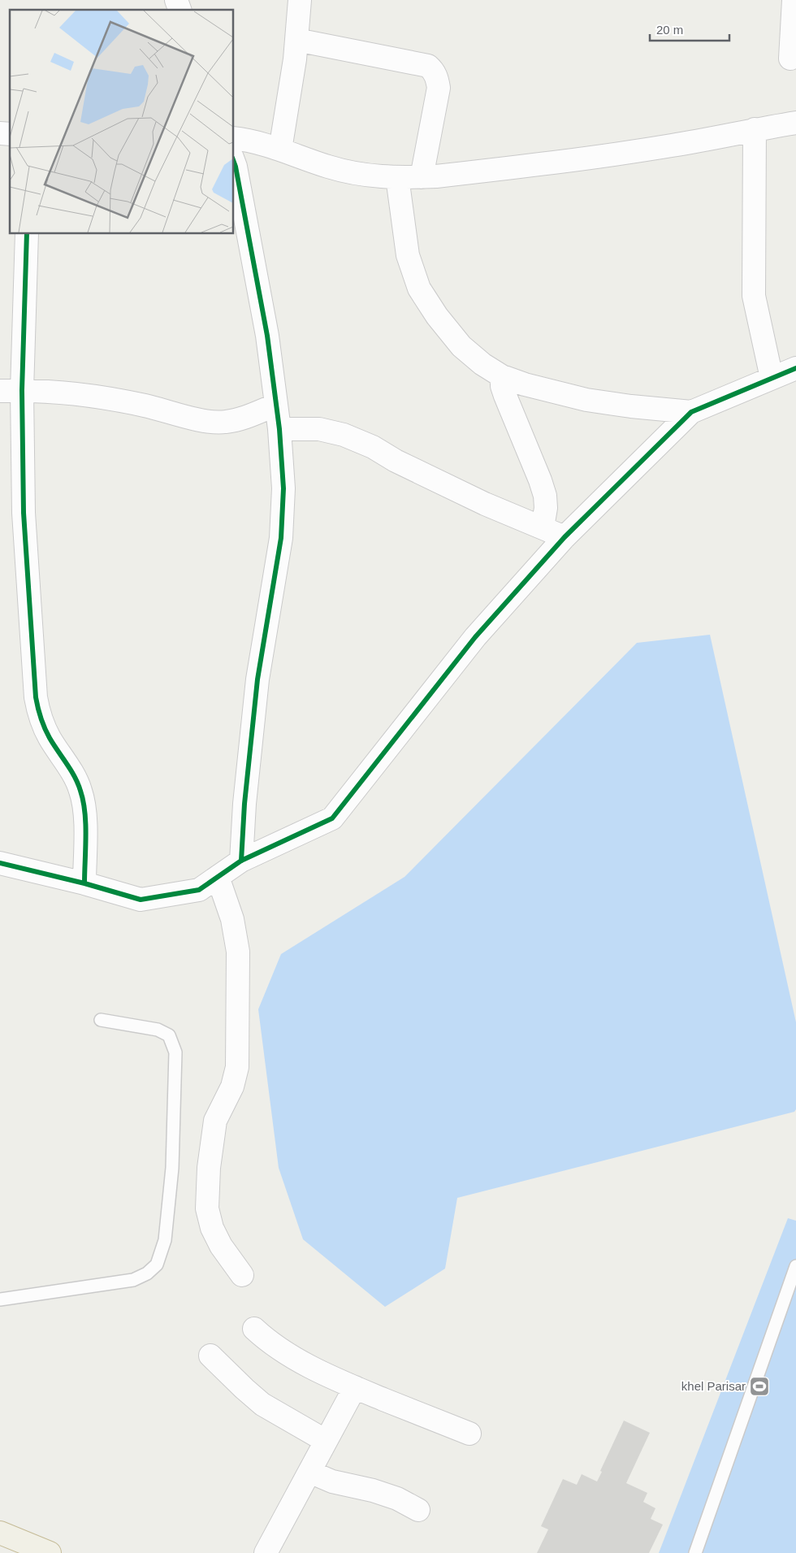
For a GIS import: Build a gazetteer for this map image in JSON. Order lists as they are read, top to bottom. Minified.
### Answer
{"places":{"sports":["khel Parisar"]},"scale_bar":"20 m"}
